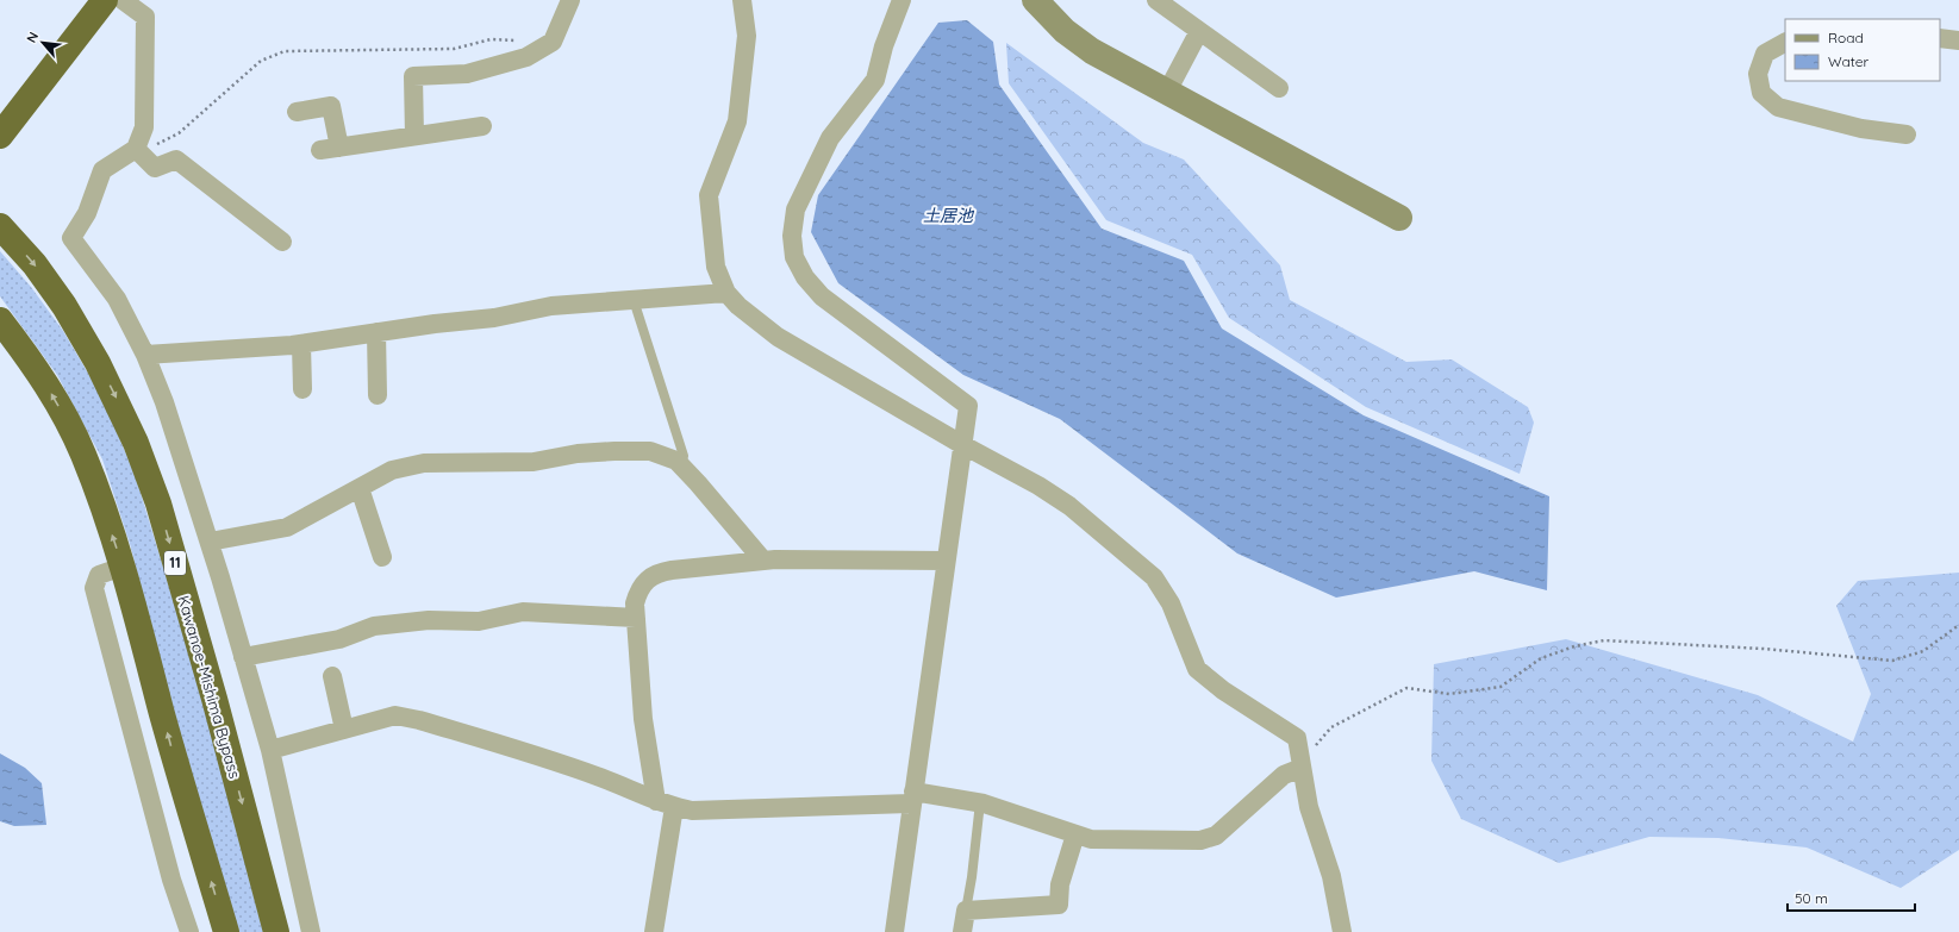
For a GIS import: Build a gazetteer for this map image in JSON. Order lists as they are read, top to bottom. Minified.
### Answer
{"streets":{"highway":["11","Kawanoe-Mishima Bypass"]},"water":["土居池"],"legend":["Road","Water"],"scale_bar":"50 m","north":"top left"}
